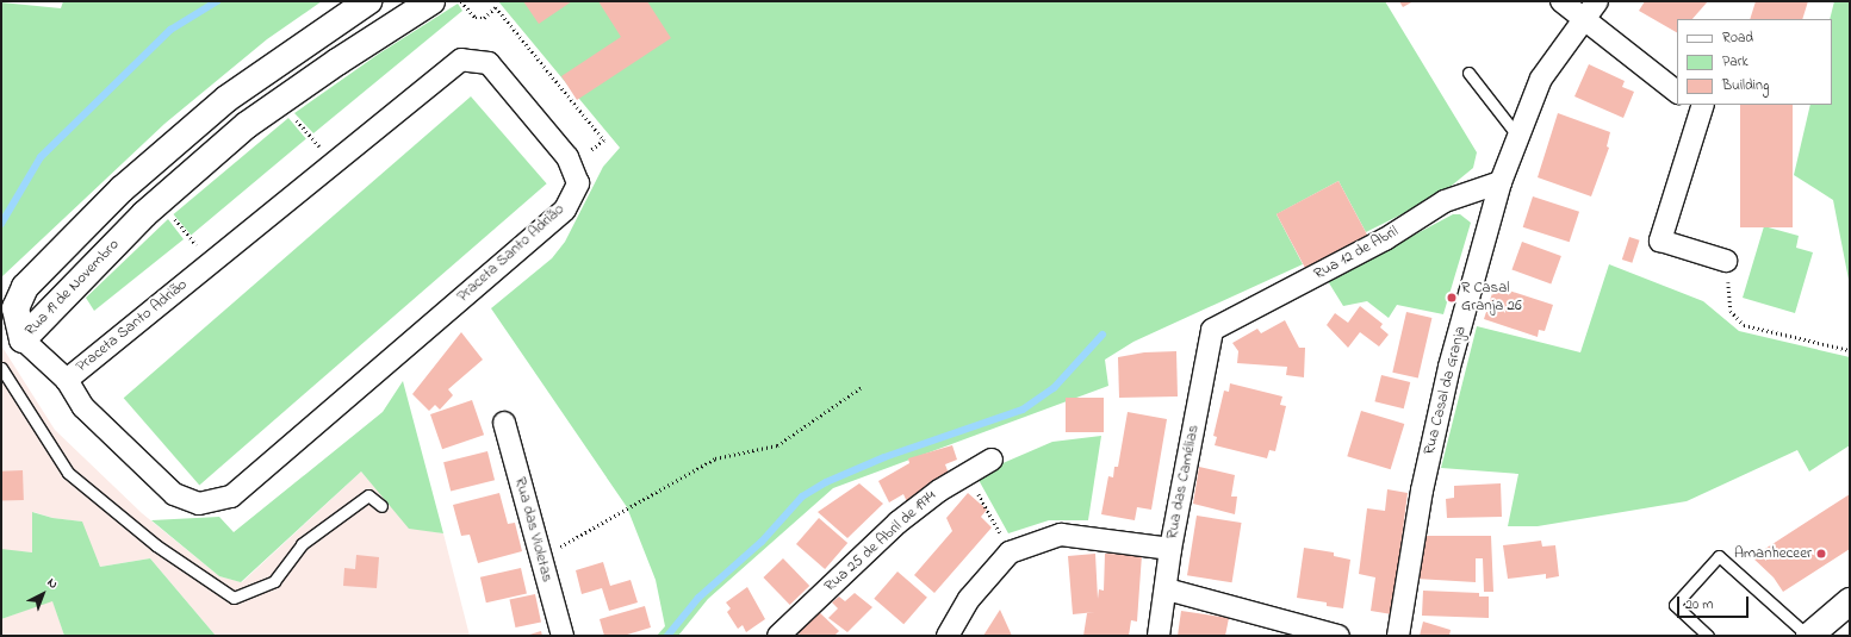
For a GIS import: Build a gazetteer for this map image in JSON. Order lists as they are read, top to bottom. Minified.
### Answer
{"streets":{"street":["Praceta Santo Adrião","Rua 12 de Abril","Rua 19 de Novembro","Rua Casal da Granja","Rua das Camélias","Rua das Violetas","Rua 25 de Abril de 1974"]},"crossings":[["Praceta Santo Adrião","Rua 19 de Novembro"],["Rua 12 de Abril","Rua Casal da Granja"],["Rua 12 de Abril","Rua das Camélias"]],"places":["R Casal Granja 26","Amanheceer"],"legend":["Road","Park","Building"],"scale_bar":"20 m","north":"top right"}
